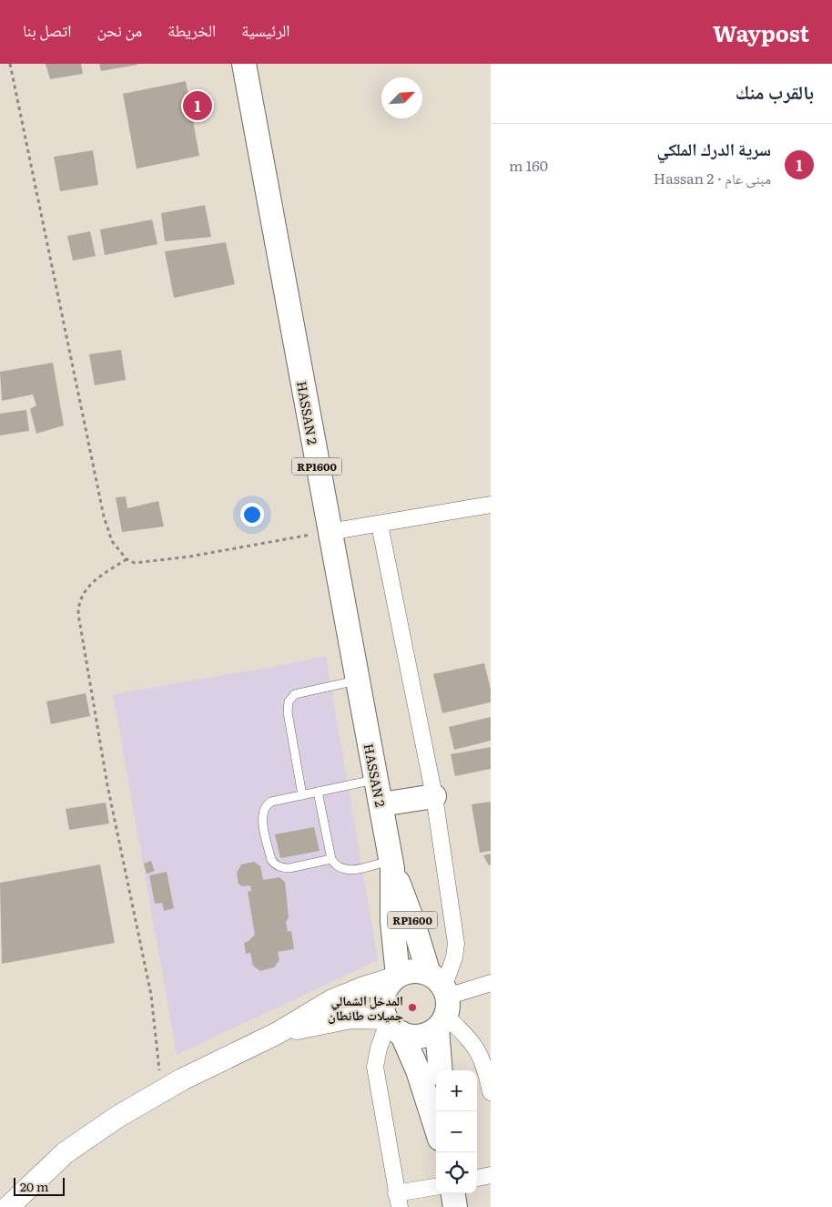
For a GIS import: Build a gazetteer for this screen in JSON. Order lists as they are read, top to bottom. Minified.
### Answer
{"streets":{"main road":["HASSAN 2","RP1600"]},"crossings":[["HASSAN 2","RP1600"]],"places":["المدخل الشمالي جميلات طانطان"],"scale_bar":"20 m","north":"top right","page":{"header":"Waypost","nav":["الرئيسية","الخريطة","من نحن","اتصل بنا"],"heading":"بالقرب منك","pins":"1","list":[{"mark":"1","name":"سرية الدرك الملكي","note":"مبنى عام · Hassan 2","value":"160 m"}],"map_buttons":["+","−"],"scale":"20 m"}}
